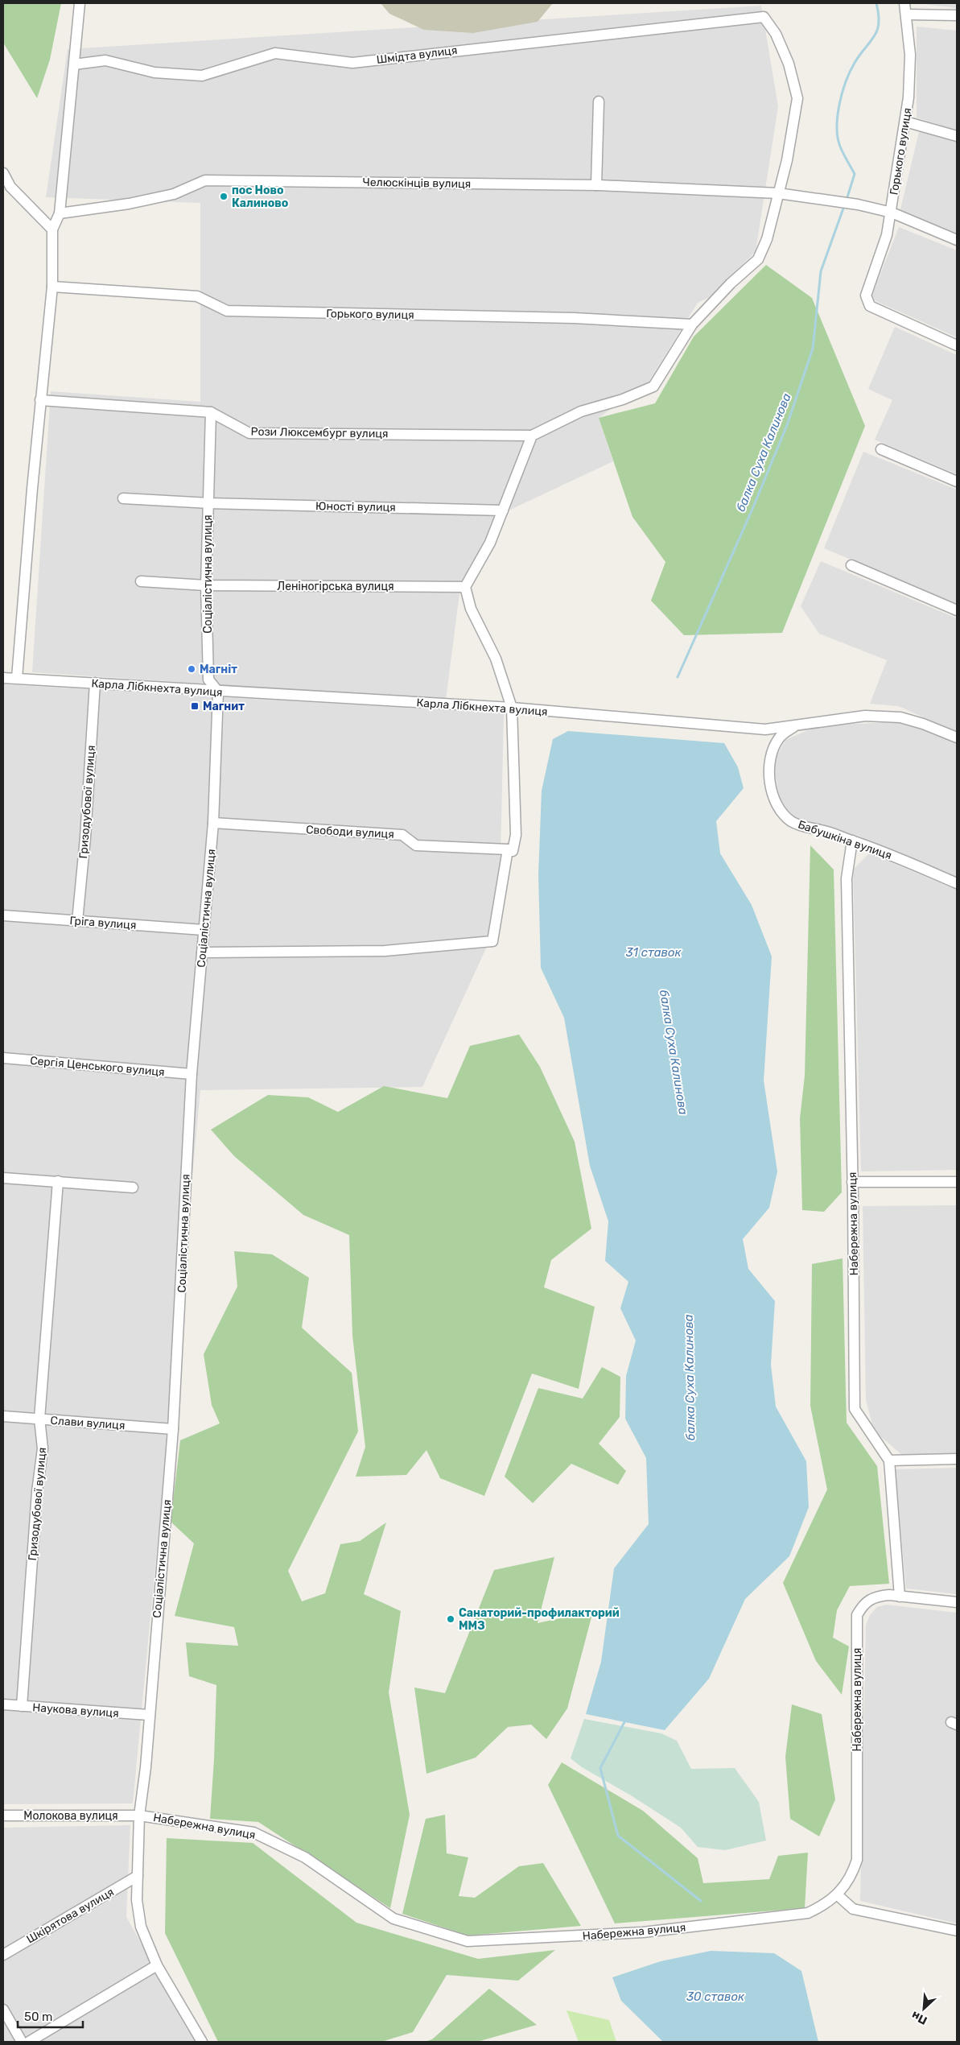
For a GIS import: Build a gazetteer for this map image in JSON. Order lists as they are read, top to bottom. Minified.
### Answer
{"streets":{"street":["Шмідта вулиця","Горького вулиця","Челюскінців вулиця","Рози Люксембург вулиця","Юності вулиця","Соціалістична вулиця","Леніногірська вулиця","Карла Лібкнехта вулиця","Гризодубової вулиця","Свободи вулиця","Бабушкіна вулиця","Гріга вулиця","Сергія Ценського вулиця","Набережна вулиця","Слави вулиця","Наукова вулиця","Молокова вулиця","Шкірятова вулиця"]},"crossings":[["Шмідта вулиця","Челюскінців вулиця"],["Горького вулиця","Челюскінців вулиця"],["Рози Люксембург вулиця","Соціалістична вулиця"],["Юності вулиця","Соціалістична вулиця"],["Соціалістична вулиця","Леніногірська вулиця"],["Соціалістична вулиця","Карла Лібкнехта вулиця"],["Соціалістична вулиця","Свободи вулиця"],["Соціалістична вулиця","Гріга вулиця"],["Соціалістична вулиця","Сергія Ценського вулиця"],["Соціалістична вулиця","Набережна вулиця"],["Соціалістична вулиця","Слави вулиця"],["Соціалістична вулиця","Наукова вулиця"],["Соціалістична вулиця","Молокова вулиця"],["Соціалістична вулиця","Шкірятова вулиця"],["Карла Лібкнехта вулиця","Гризодубової вулиця"],["Карла Лібкнехта вулиця","Бабушкіна вулиця"],["Гризодубової вулиця","Гріга вулиця"],["Гризодубової вулиця","Слави вулиця"],["Гризодубової вулиця","Наукова вулиця"],["Бабушкіна вулиця","Набережна вулиця"],["Набережна вулиця","Молокова вулиця"]],"water":["балка Суха Калинова","31 ставок","30 ставок"],"places":{"other":["пос Ново Калиново","Магніт","Санаторий-профилакторий ММЗ"],"transit":["Магнит"]},"scale_bar":"50 m","north":"bottom left"}
